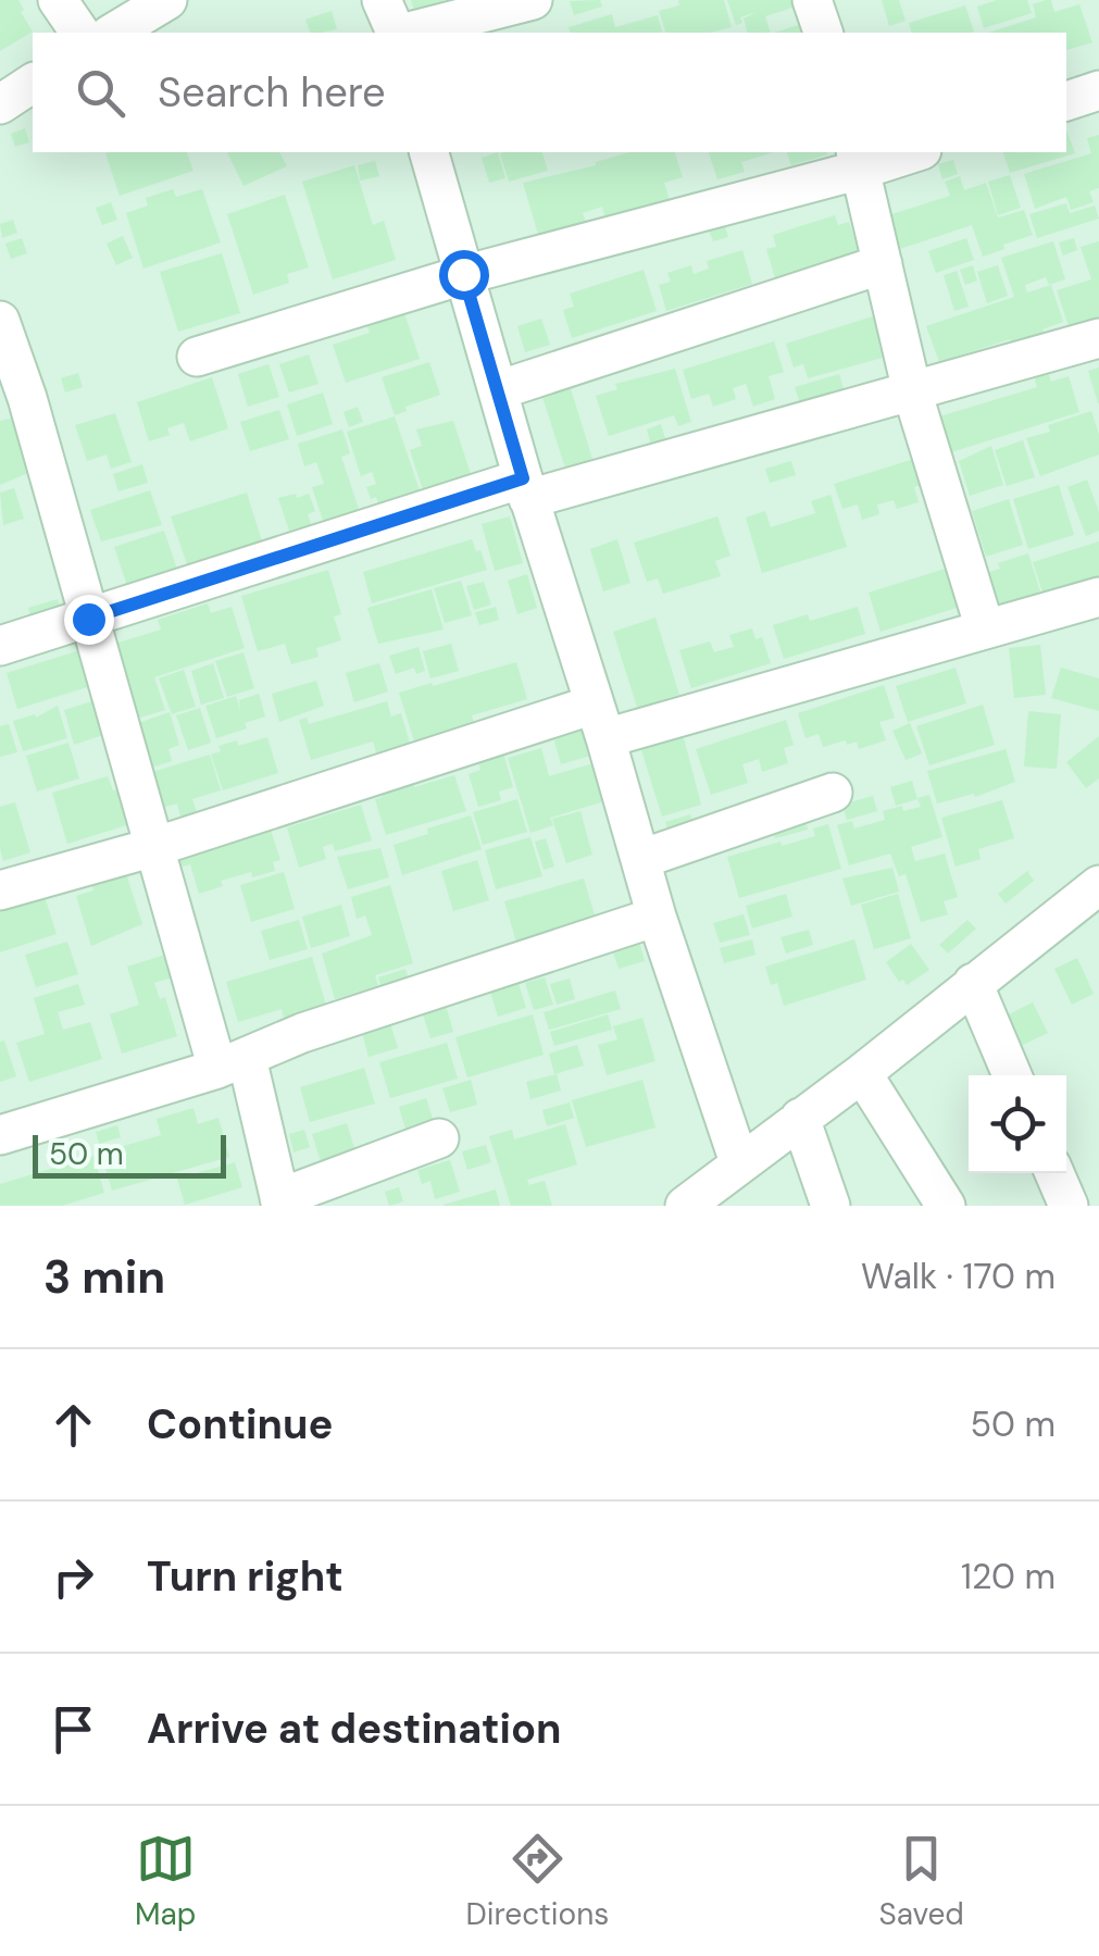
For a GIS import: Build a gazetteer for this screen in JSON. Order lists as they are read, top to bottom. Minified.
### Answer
{"scale_bar":"50 m","page":{"search":"Search here","scale":"50 m","heading":["3 min","Walk · 170 m"],"list":[["Continue","50 m"],["Turn right","120 m"],"Arrive at destination"],"nav":["Map","Directions","Saved"]}}
